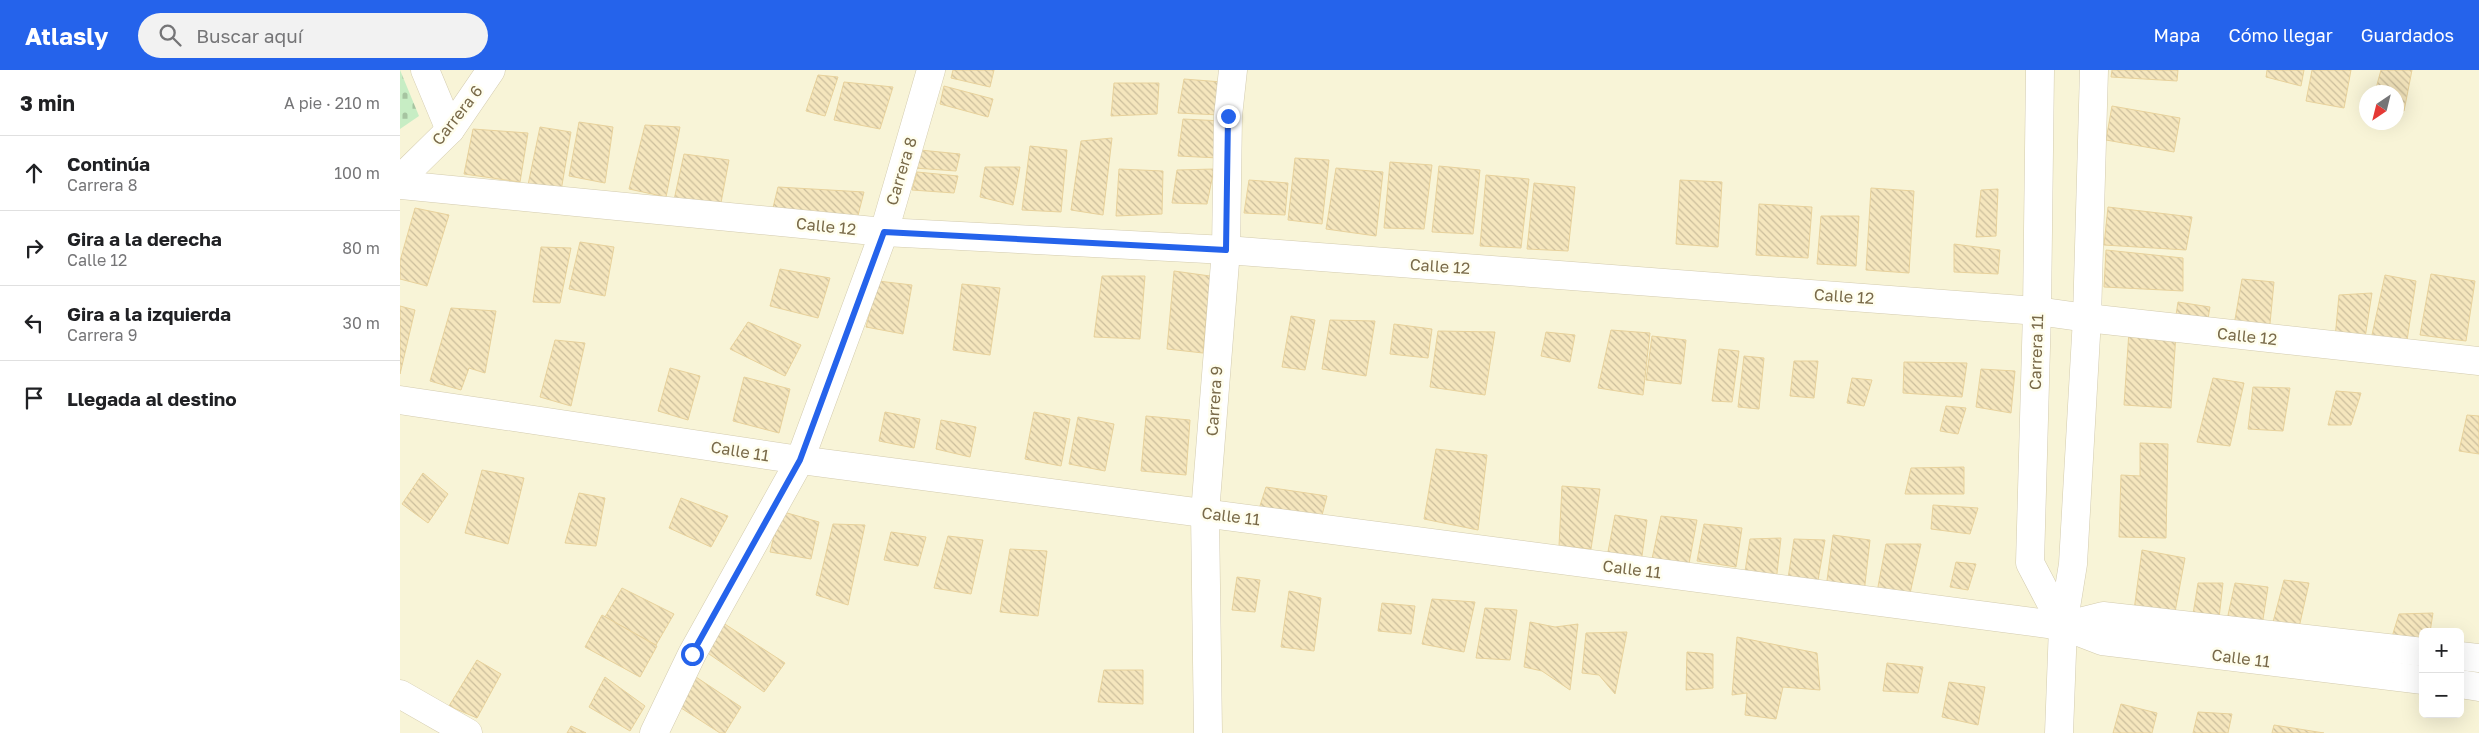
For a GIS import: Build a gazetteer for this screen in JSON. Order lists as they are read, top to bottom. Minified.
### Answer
{"streets":{"street":["Carrera 6","Carrera 8","Calle 12","Carrera 11","Carrera 9","Calle 11"]},"crossings":[["Carrera 8","Calle 12"],["Carrera 8","Calle 11"],["Calle 12","Carrera 11"],["Calle 12","Carrera 9"],["Carrera 11","Calle 11"],["Carrera 9","Calle 11"]],"north":"bottom left","page":{"header":"Atlasly","search":"Buscar aquí","nav":["Mapa","Cómo llegar","Guardados"],"heading":["3 min","A pie · 210 m"],"list":[["Continúa","Carrera 8","100 m"],["Gira a la derecha","Calle 12","80 m"],["Gira a la izquierda","Carrera 9","30 m"],"Llegada al destino"],"map_buttons":["+","−"]}}
